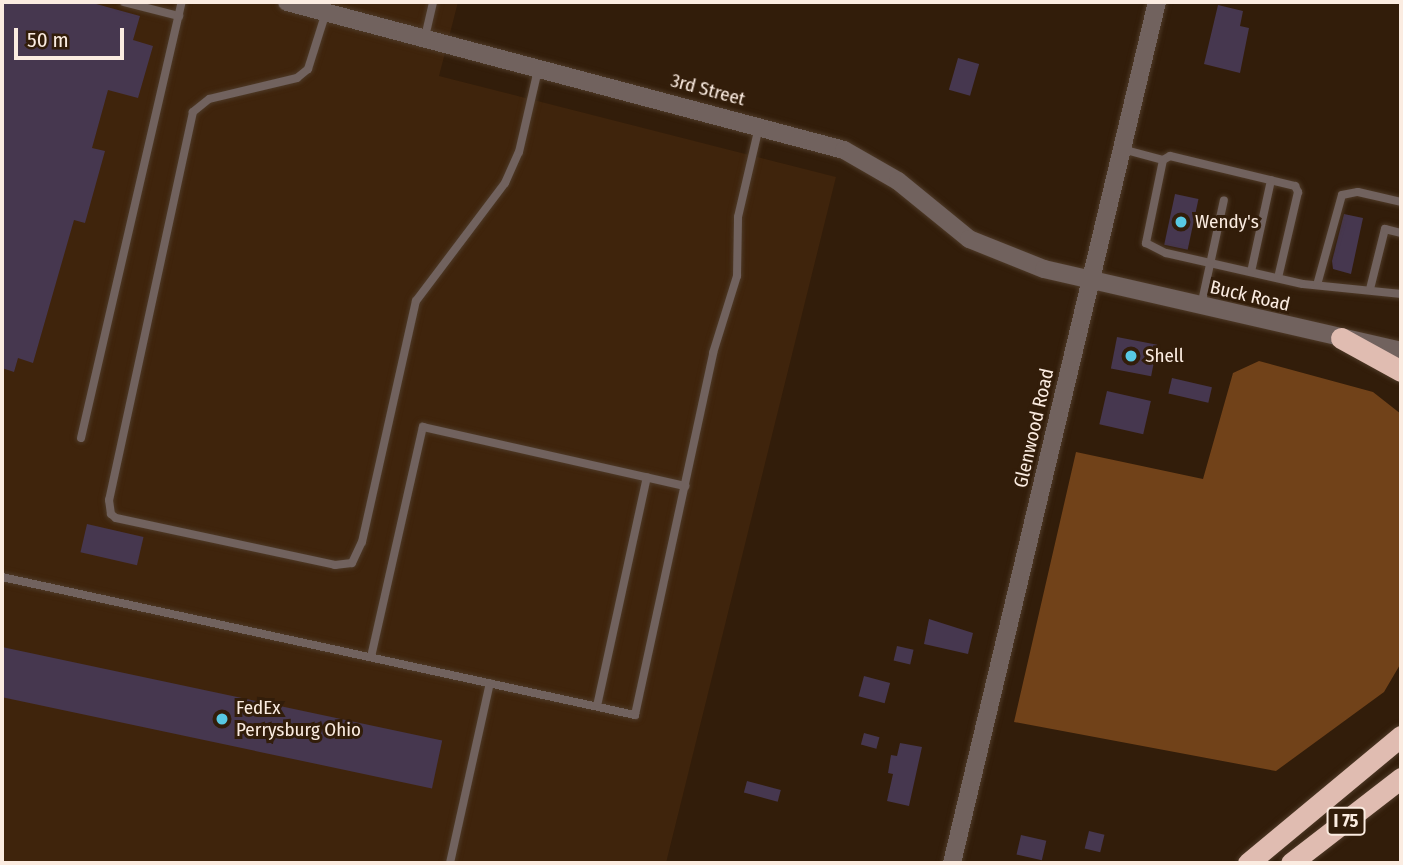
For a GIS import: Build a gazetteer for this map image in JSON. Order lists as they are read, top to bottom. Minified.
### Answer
{"streets":{"highway":["I 75"],"street":["3rd Street","Buck Road","Glenwood Road"]},"crossings":[["3rd Street","Buck Road"],["3rd Street","Glenwood Road"],["Buck Road","Glenwood Road"]],"places":["Wendy's","Shell","FedEx Perrysburg Ohio"],"scale_bar":"50 m"}
